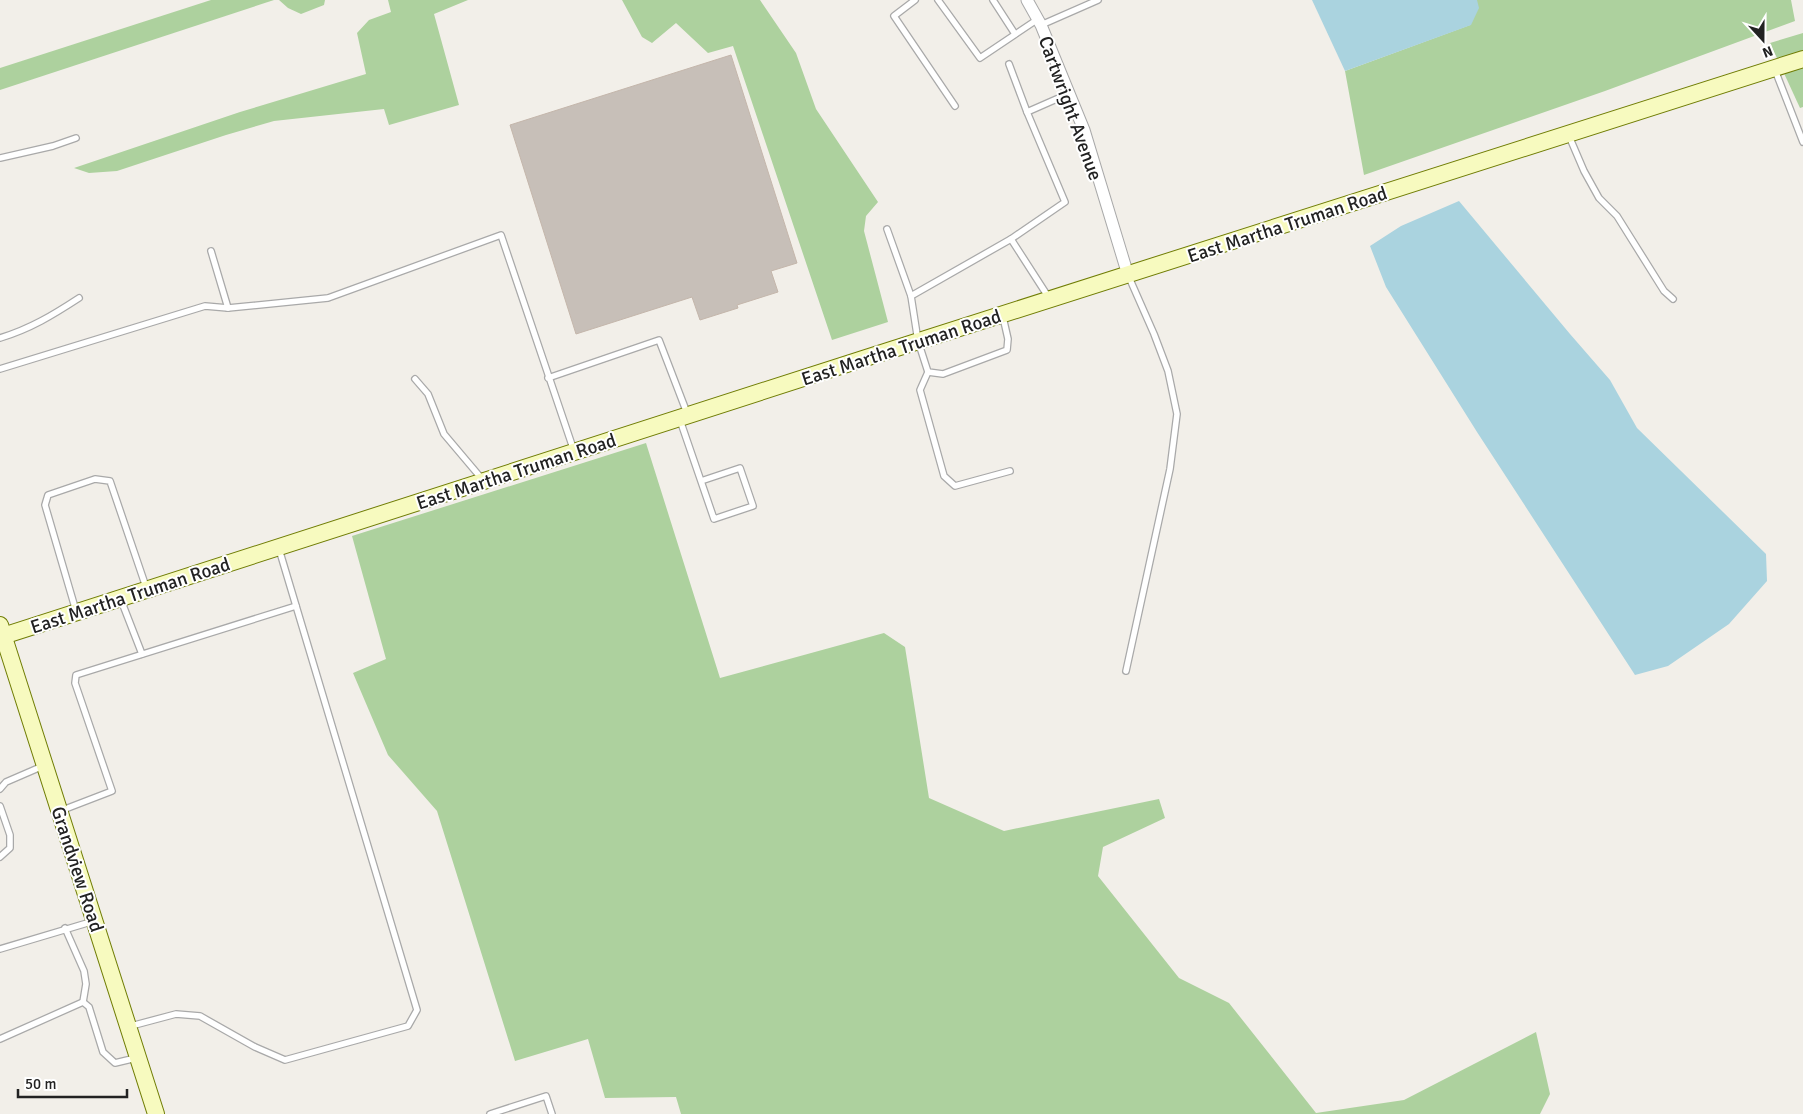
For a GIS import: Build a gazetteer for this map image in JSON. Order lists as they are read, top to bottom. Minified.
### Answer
{"streets":{"main road":["East Martha Truman Road","Grandview Road"],"street":["Cartwright Avenue"]},"crossings":[["Cartwright Avenue","East Martha Truman Road"],["East Martha Truman Road","Grandview Road"]],"scale_bar":"50 m","north":"bottom"}
